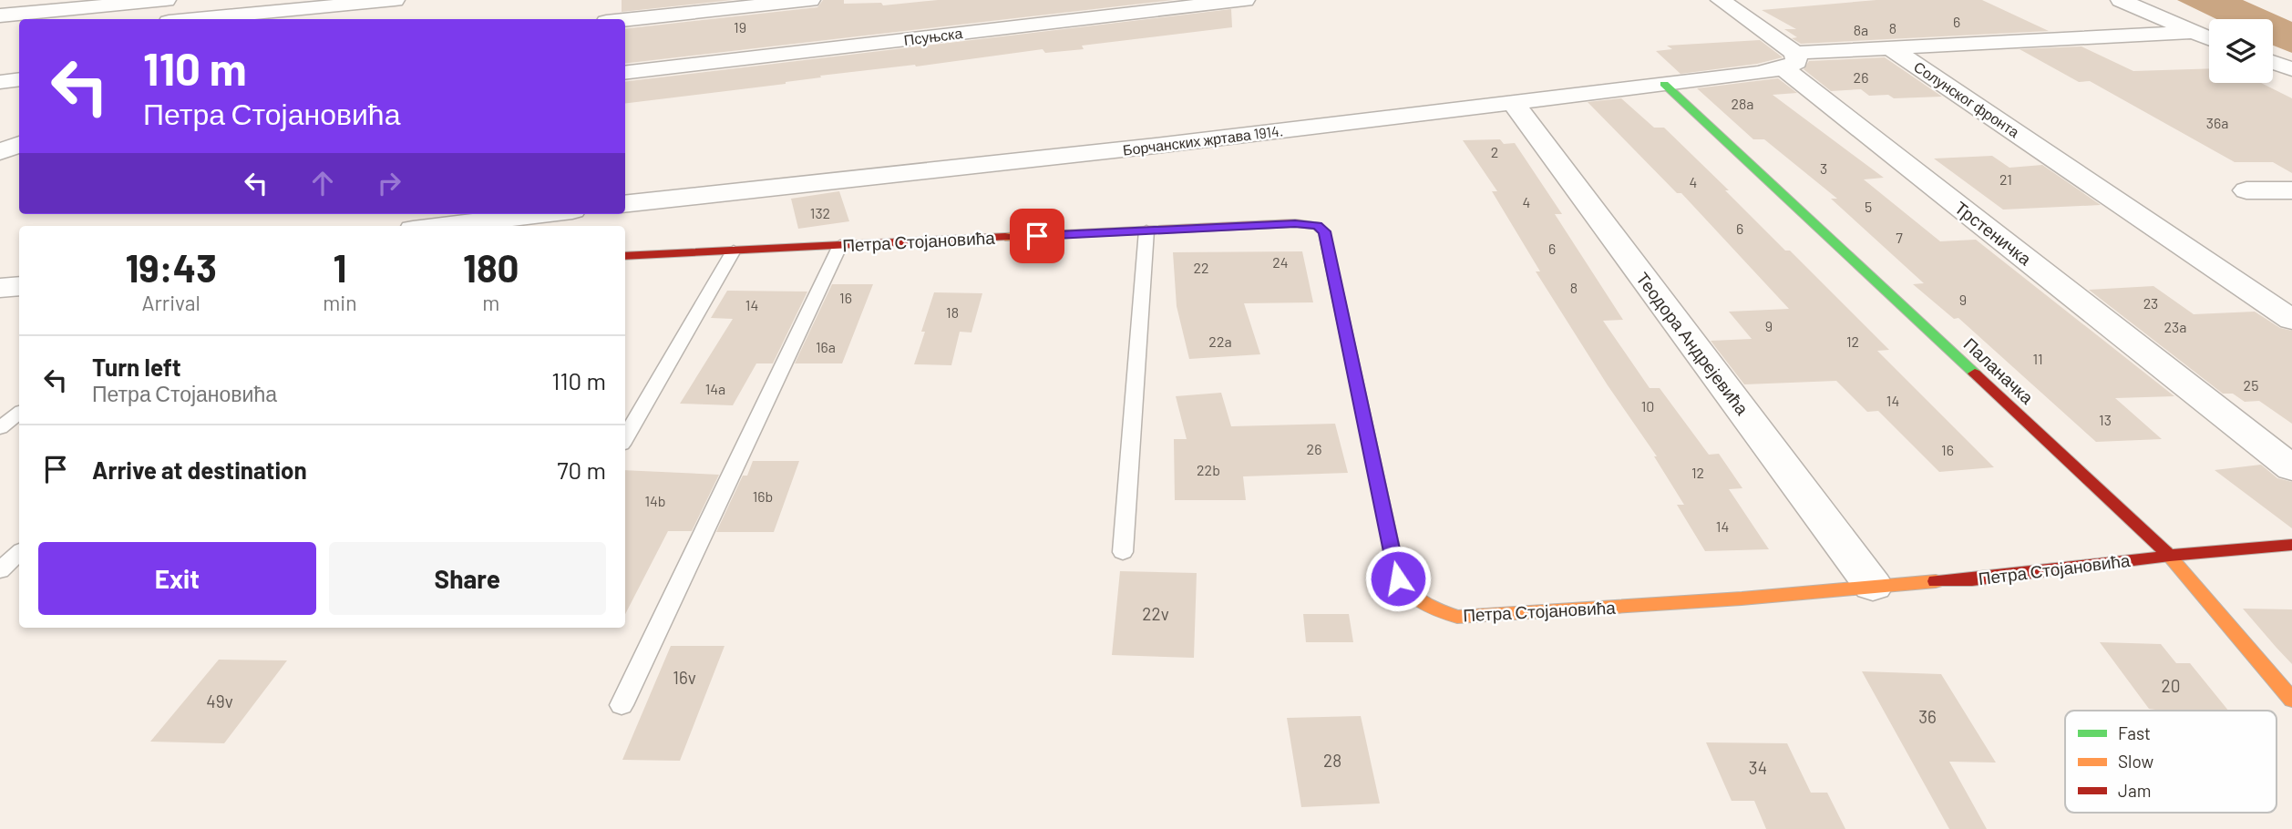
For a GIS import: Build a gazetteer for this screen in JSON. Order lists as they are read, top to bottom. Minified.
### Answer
{"streets":{"street":["Псуњска","Солунског фронта","Борчанских жртава 1914.","Трстеничка","Петра Стојановића","Теодора Андрејевића","Паланачка"]},"crossings":[["Солунског фронта","Борчанских жртава 1914."],["Борчанских жртава 1914.","Трстеничка"],["Борчанских жртава 1914.","Теодора Андрејевића"],["Борчанских жртава 1914.","Паланачка"],["Петра Стојановића","Теодора Андрејевића"],["Петра Стојановића","Паланачка"]],"house_numbers":["6","19","8","8a","26","28a","36a","2","3","21","4","4","5","132","6","7","6","24","22","8","16","9","23","14","18","9","23a","22a","12","16a","11","25","14a","14","10","13","26","16","22b","12","16b","14b","14","22v","16v","20","49v","36","28","34"],"legend":["Fast","Slow","Jam"],"page":{"turn":["110 m","Петра Стојановића"],"eta":["19:43","Arrival","1","min","180","m"],"list":[{"name":"Turn left","note":"Петра Стојановића","value":"110 m"},{"name":"Arrive at destination","value":"70 m"}],"buttons":["Exit","Share"]}}
